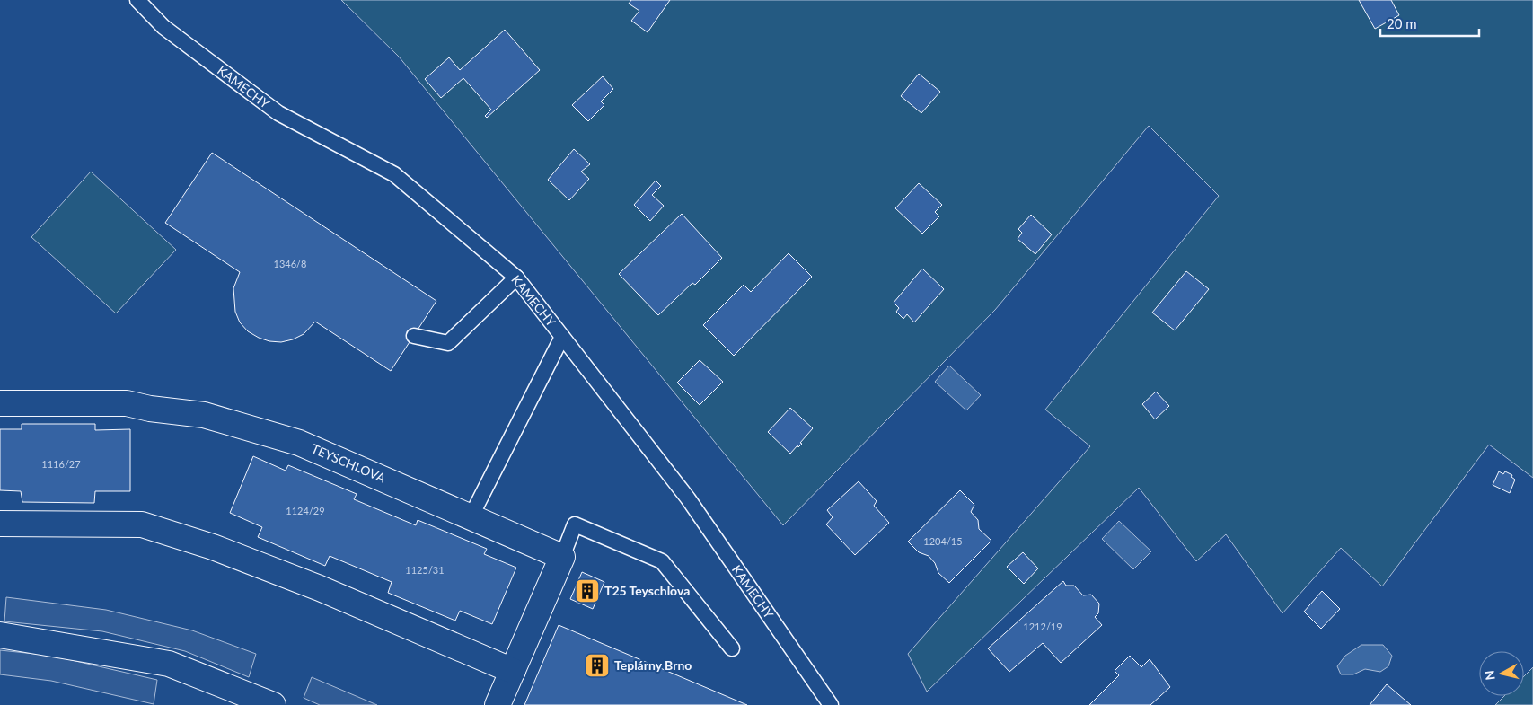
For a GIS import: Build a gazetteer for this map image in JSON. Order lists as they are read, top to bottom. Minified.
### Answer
{"streets":{"street":["TEYSCHLOVA"],"lane":["KAMECHY"]},"places":{"building":["T25 Teyschlova","Teplárny Brno"]},"house_numbers":["1346/8","1116/27","1124/29","1204/15","1125/31","1212/19"],"scale_bar":"20 m","north":"left"}
